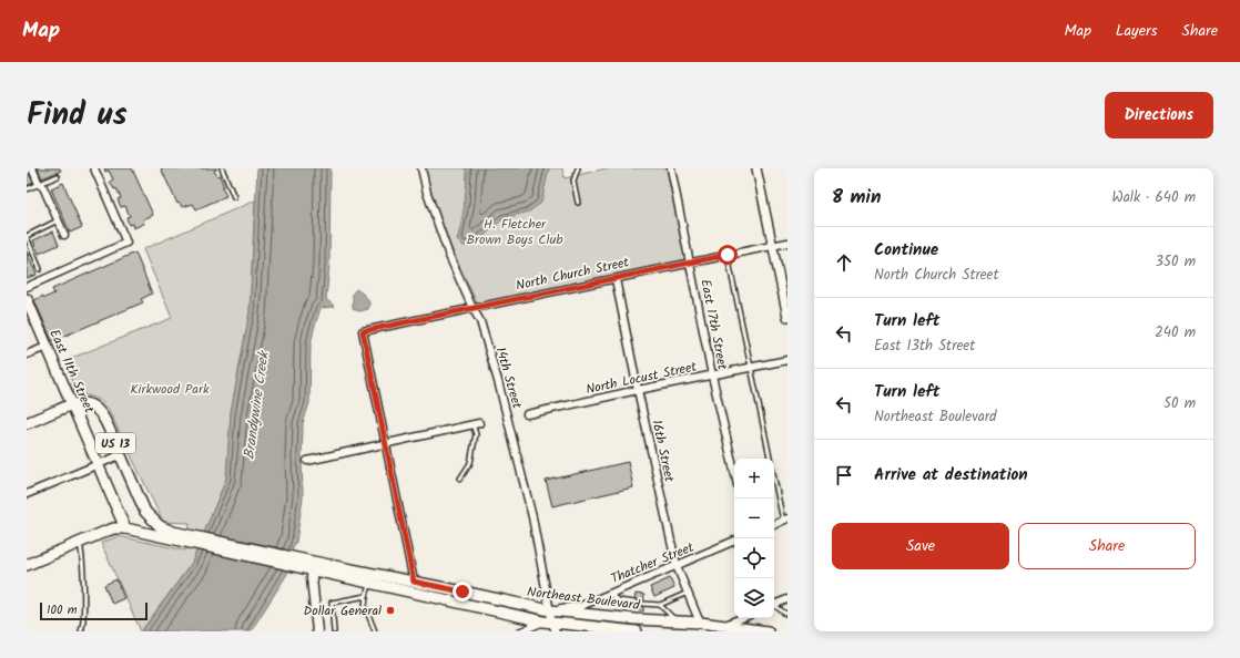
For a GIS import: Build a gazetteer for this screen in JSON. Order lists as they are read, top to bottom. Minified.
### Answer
{"streets":{"main road":["East 11th Street","US 13","Northeast Boulevard"],"street":["North Church Street","East 17th Street","14th Street","North Locust Street","16th Street","Thatcher Street"]},"crossings":[["North Church Street","East 17th Street"],["North Church Street","14th Street"],["North Church Street","16th Street"],["East 17th Street","North Locust Street"],["East 11th Street","US 13"],["14th Street","Thatcher Street"],["14th Street","Northeast Boulevard"],["North Locust Street","16th Street"],["US 13","Northeast Boulevard"],["16th Street","Thatcher Street"],["16th Street","Northeast Boulevard"],["Thatcher Street","Northeast Boulevard"]],"water":["Brandywine Creek"],"parks":["H. Fletcher Brown Boys Club","Kirkwood Park"],"places":["Dollar General"],"scale_bar":"100 m","page":{"header":"Map","nav":["Map","Layers","Share"],"title":"Find us","buttons":["Directions",["Save","Share"]],"heading":["8 min","Walk · 640 m"],"list":[["Continue","North Church Street","350 m"],["Turn left","East 13th Street","240 m"],["Turn left","Northeast Boulevard","50 m"],"Arrive at destination"],"map_buttons":["+","−"],"scale":"100 m"}}
